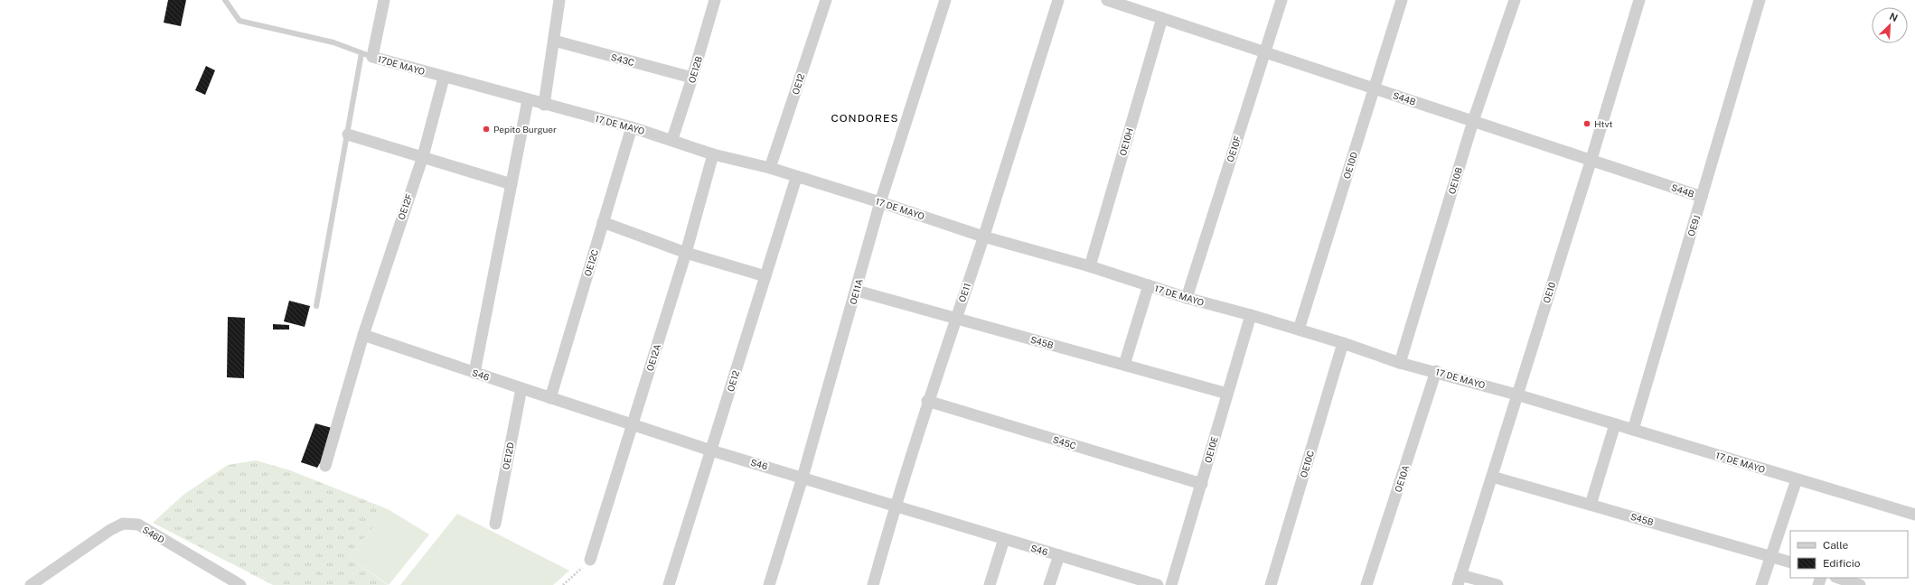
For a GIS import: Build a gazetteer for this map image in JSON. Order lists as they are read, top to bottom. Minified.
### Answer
{"streets":{"street":["S43C","17DE MAYO","OE12B","OE12","S44B","17 DE MAYO","OE10H","OE10F","OE10D","OE10B","OE12F","OE9J","OE12C","OE11A","OE11","OE10","S45B","OE12A","S46","S45C","OE10E","OE12D","OE10C","OE10A","S46D"]},"crossings":[["S43C","OE12B"],["17DE MAYO","17 DE MAYO"],["17DE MAYO","OE12F"],["OE12B","17 DE MAYO"],["OE12","17 DE MAYO"],["OE12","S46"],["S44B","OE10H"],["S44B","OE10F"],["S44B","OE10D"],["S44B","OE10B"],["S44B","OE9J"],["S44B","OE10"],["17 DE MAYO","OE10H"],["17 DE MAYO","OE10F"],["17 DE MAYO","OE10D"],["17 DE MAYO","OE10B"],["17 DE MAYO","OE12F"],["17 DE MAYO","OE9J"],["17 DE MAYO","OE12C"],["17 DE MAYO","OE11A"],["17 DE MAYO","OE11"],["17 DE MAYO","OE10"],["17 DE MAYO","OE12A"],["17 DE MAYO","OE10E"],["17 DE MAYO","OE10C"],["17 DE MAYO","OE10A"],["OE12F","S46"],["OE12C","S46"],["OE11A","S45B"],["OE11A","S46"],["OE11","S45B"],["OE11","S46"],["OE11","S45C"],["OE10","S45B"],["S45B","OE10E"],["OE12A","S46"],["S46","OE12D"],["S45C","OE10E"]],"districts":["CONDORES"],"places":["Htvt","Pepito Burguer"],"legend":["Calle","Edificio"],"north":"top right"}
